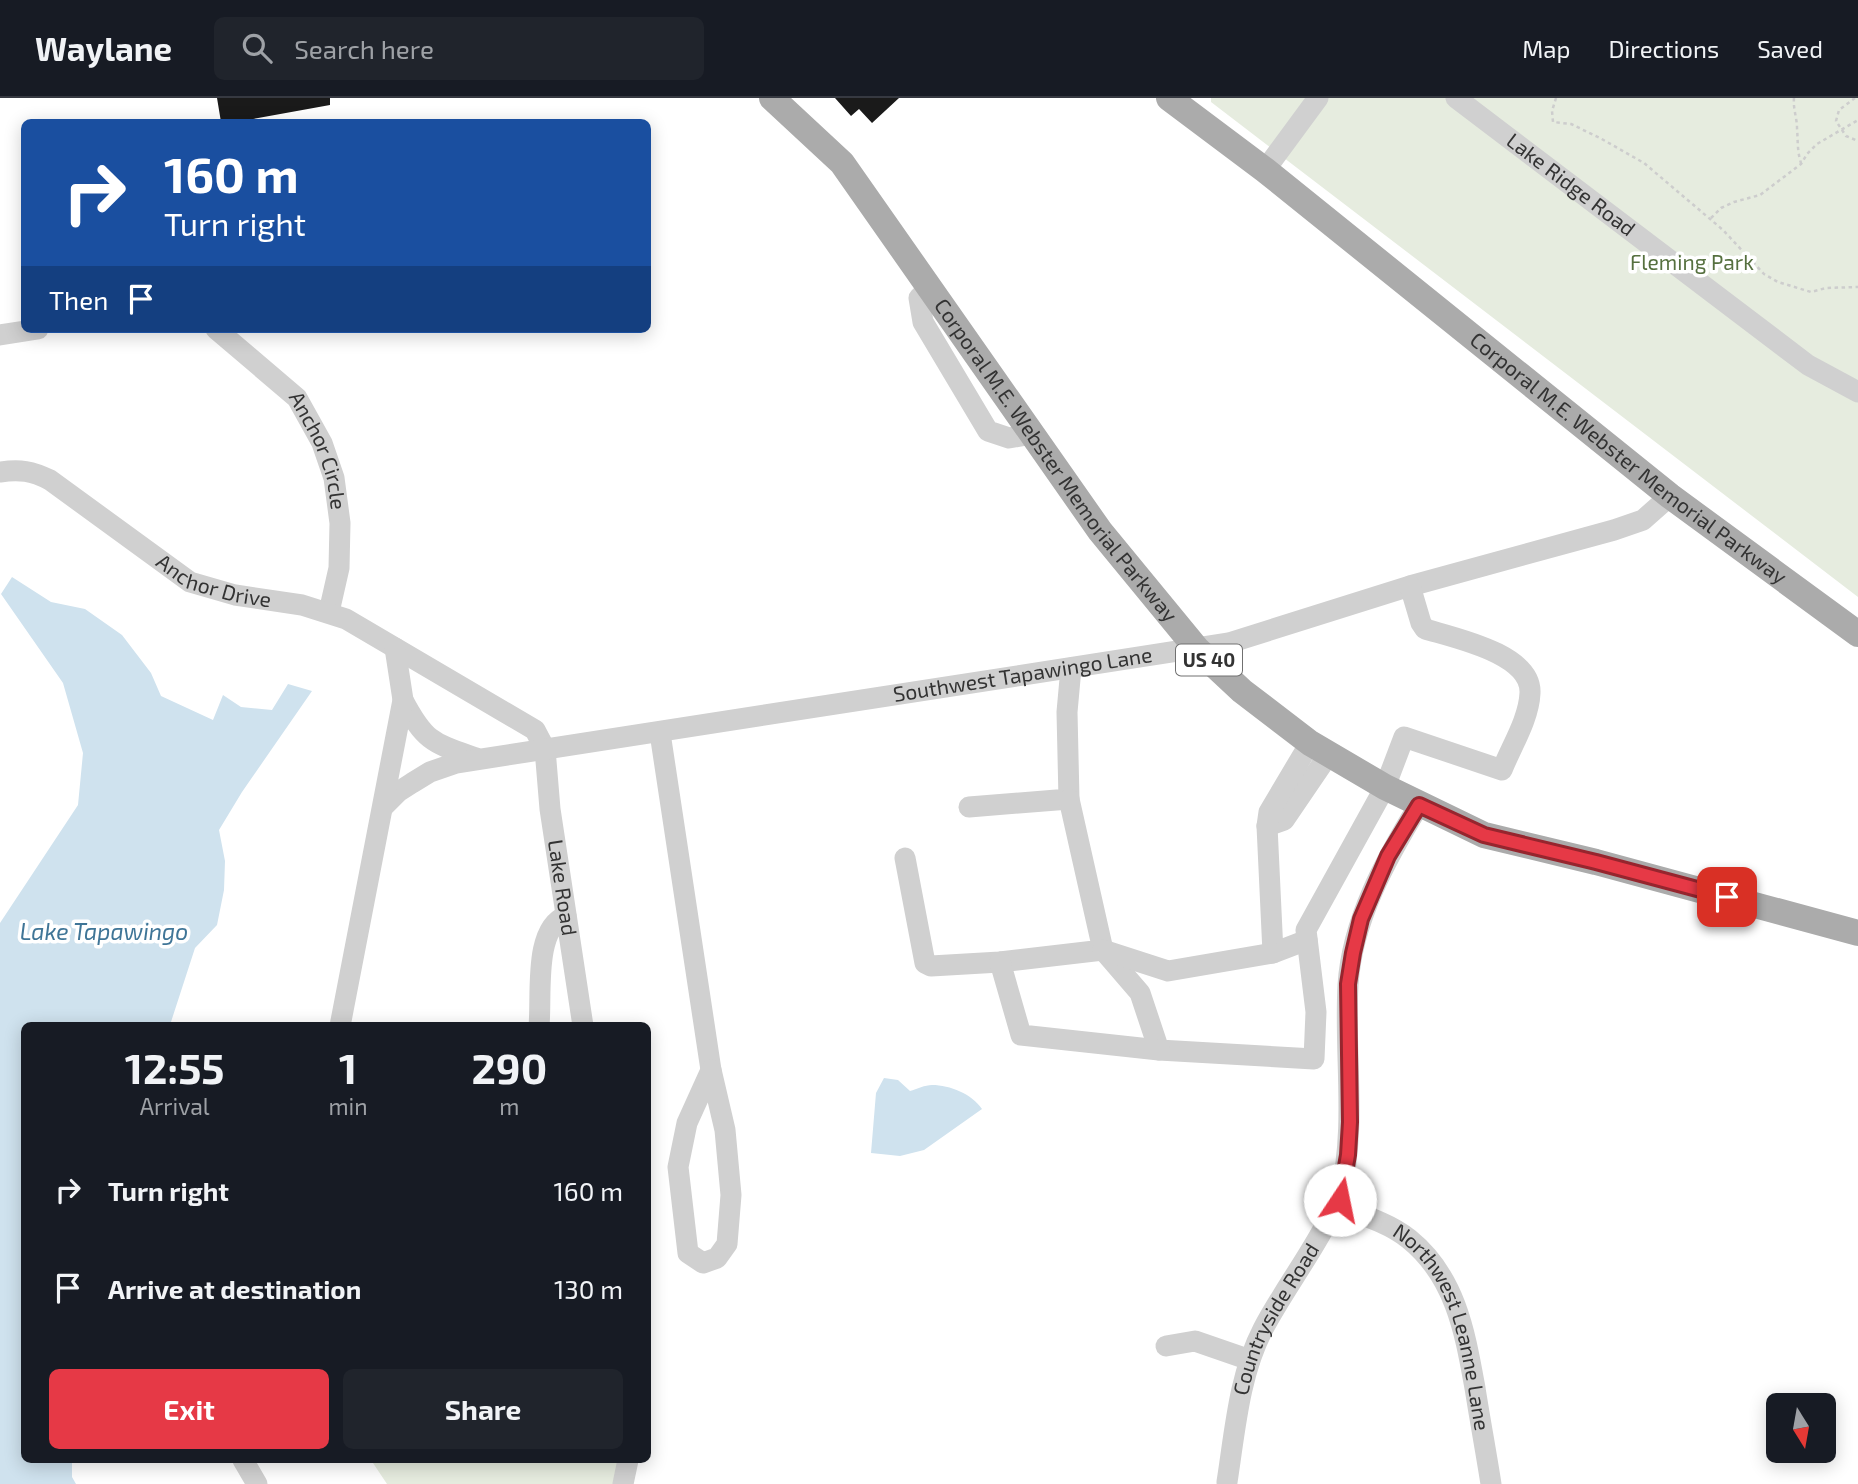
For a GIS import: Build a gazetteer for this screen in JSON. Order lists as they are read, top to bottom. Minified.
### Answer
{"streets":{"main road":["Corporal M.E. Webster Memorial Parkway","US 40"],"street":["Lake Ridge Road","Anchor Circle","Anchor Drive","Southwest Tapawingo Lane","Lake Road","Countryside Road","Northwest Leanne Lane"]},"crossings":[["Anchor Circle","Anchor Drive"],["Corporal M.E. Webster Memorial Parkway","Southwest Tapawingo Lane"],["Corporal M.E. Webster Memorial Parkway","Countryside Road"],["Anchor Drive","Southwest Tapawingo Lane"],["Anchor Drive","Lake Road"],["Southwest Tapawingo Lane","Lake Road"],["Countryside Road","Northwest Leanne Lane"]],"water":["Lake Tapawingo"],"parks":["Fleming Park"],"north":"bottom","page":{"header":"Waylane","search":"Search here","nav":["Map","Directions","Saved"],"turn":["160 m","Turn right"],"then":"Then","eta":["12:55","Arrival","1","min","290","m"],"list":[{"name":"Turn right","value":"160 m"},{"name":"Arrive at destination","value":"130 m"}],"buttons":["Exit","Share"]}}
